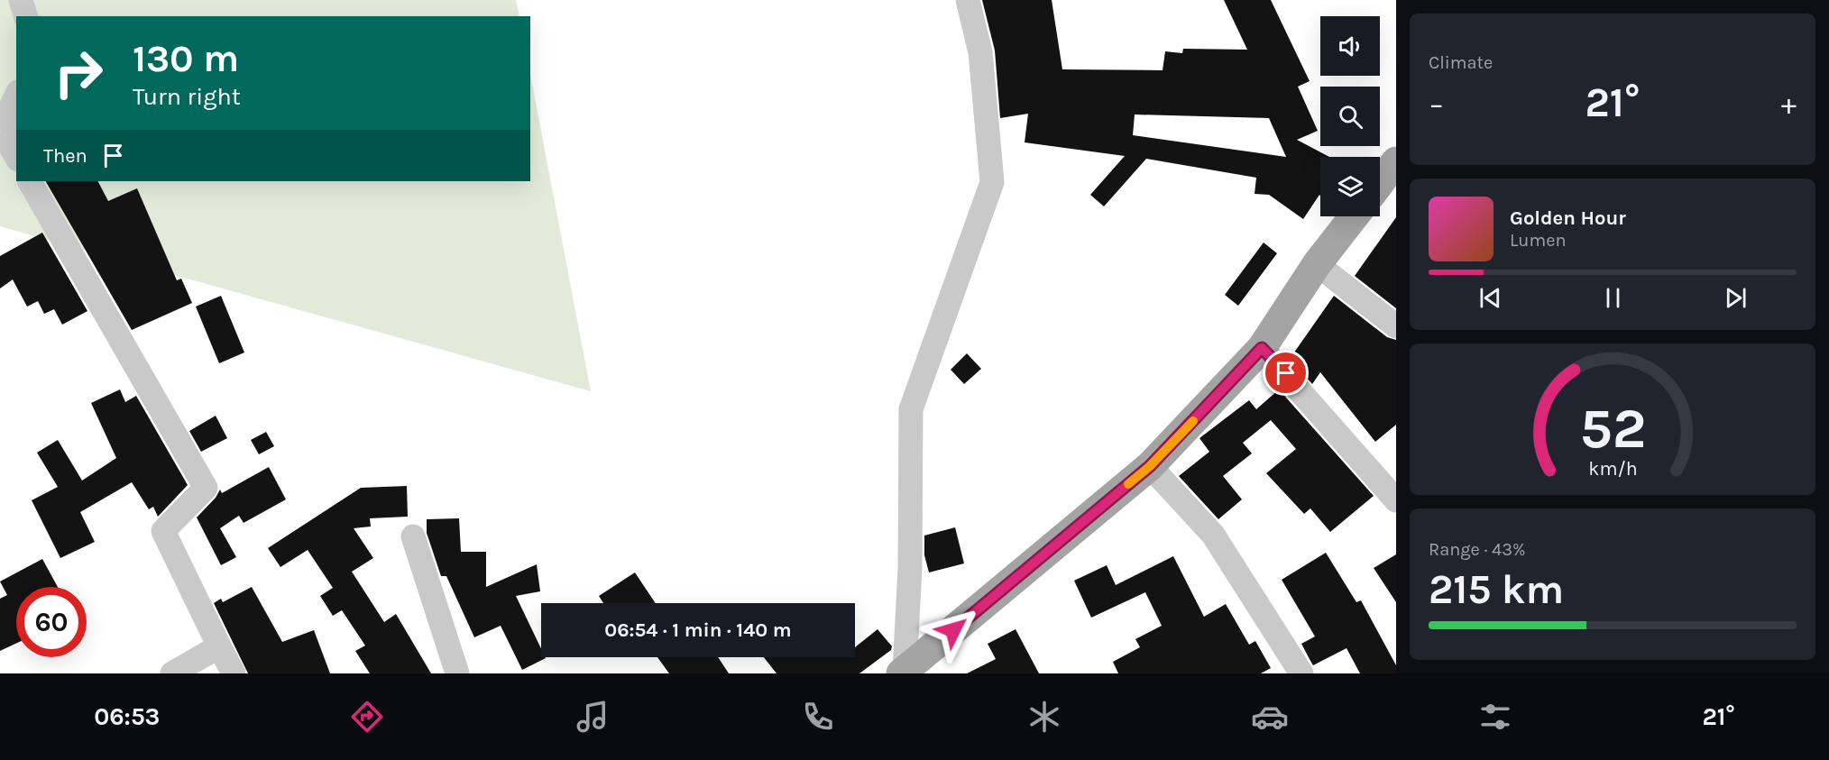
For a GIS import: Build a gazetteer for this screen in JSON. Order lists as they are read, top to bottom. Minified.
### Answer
{"page":{"tile":["Climate",["Range · 43%","215 km"]],"turn":["130 m","Turn right"],"heat":["−","21°","+"],"then":"Then","song":["Golden Hour","Lumen"],"limit":"60","trip":"06:54 · 1 min · 140 m","tabs":["06:53","21°"],"gauge":["52","km/h"]}}
